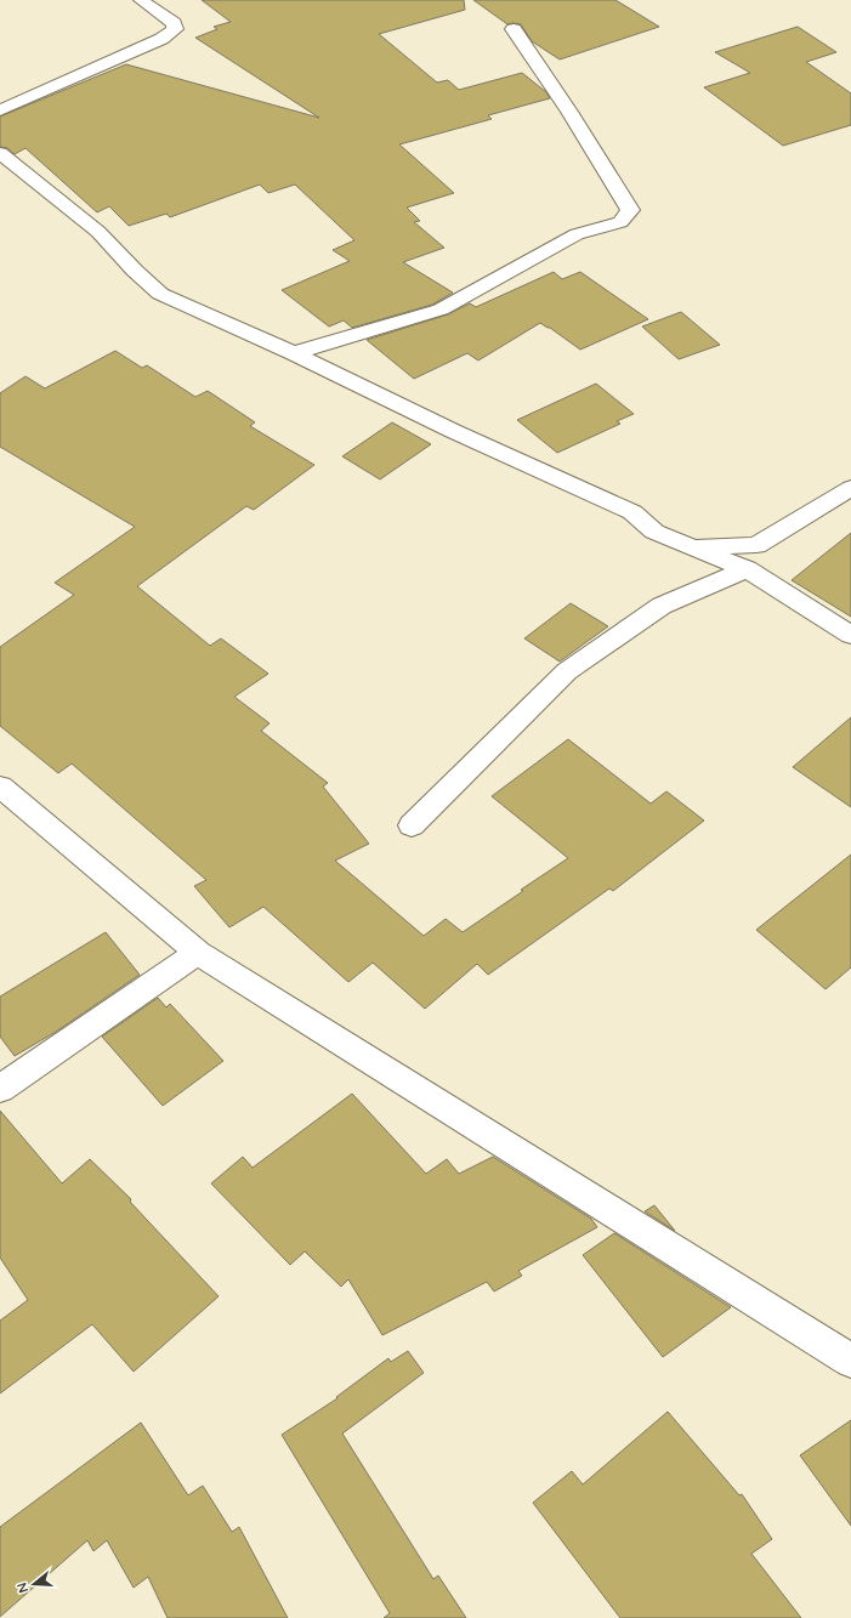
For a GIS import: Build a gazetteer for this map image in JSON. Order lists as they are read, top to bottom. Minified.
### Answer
{"north":"left"}
